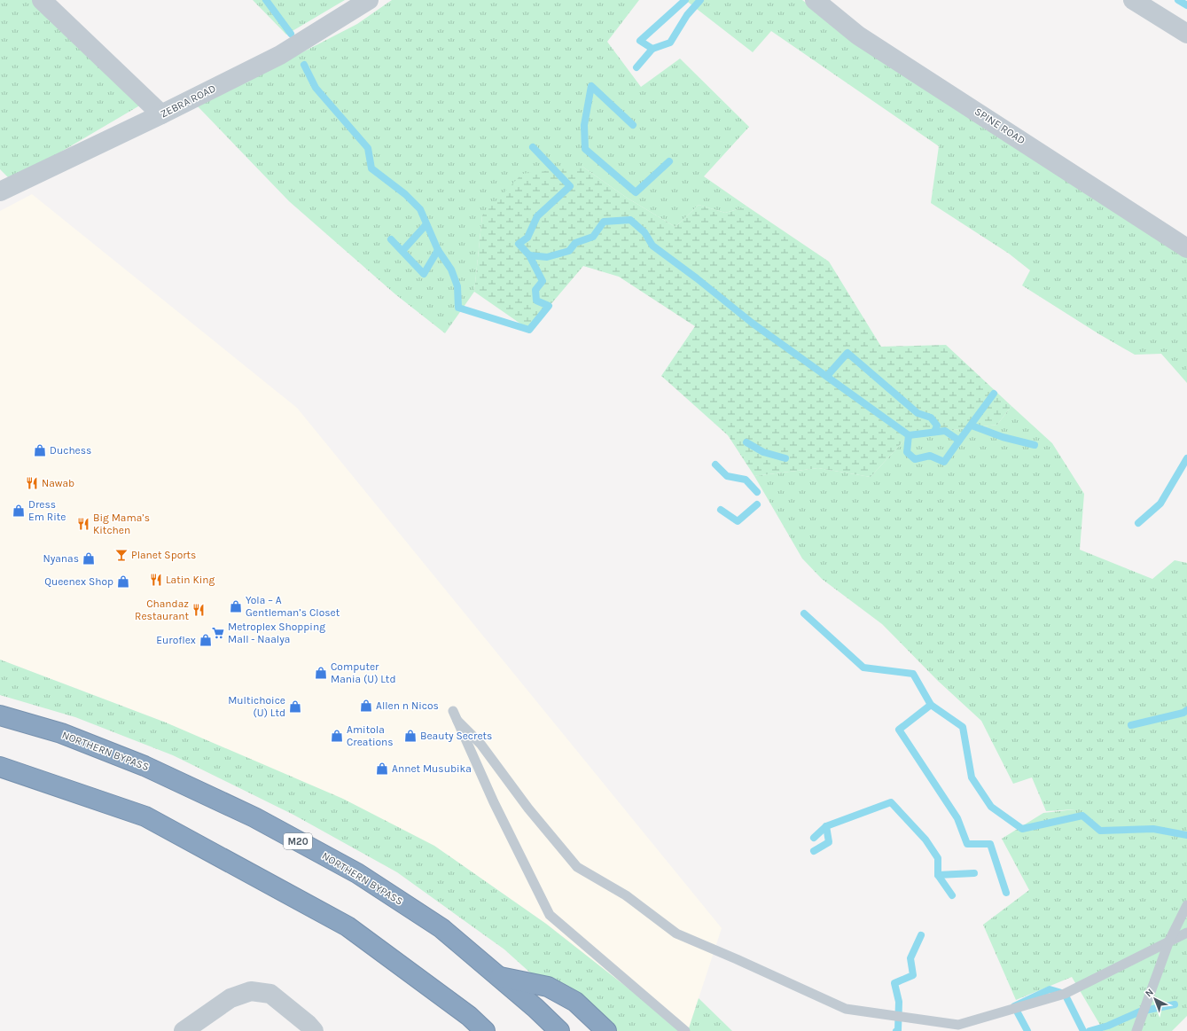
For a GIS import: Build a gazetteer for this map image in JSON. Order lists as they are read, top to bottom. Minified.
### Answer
{"streets":{"highway":["NORTHERN BYPASS","M20"],"street":["ZEBRA ROAD","SPINE ROAD"]},"places":{"shop":["Duchess","Dress Em Rite","Nyanas","Queenex Shop","Yola – A Gentleman’s Closet","Euroflex","Computer Mania (U) Ltd","Allen n Nicos","Multichoice (U) Ltd","Amitola Creations","Beauty Secrets","Annet Musubika"],"restaurant":["Nawab","Big Mama’s Kitchen","Latin King","Chandaz Restaurant"],"bar":["Planet Sports"],"supermarket":["Metroplex Shopping Mall - Naalya"]},"north":"top left"}
